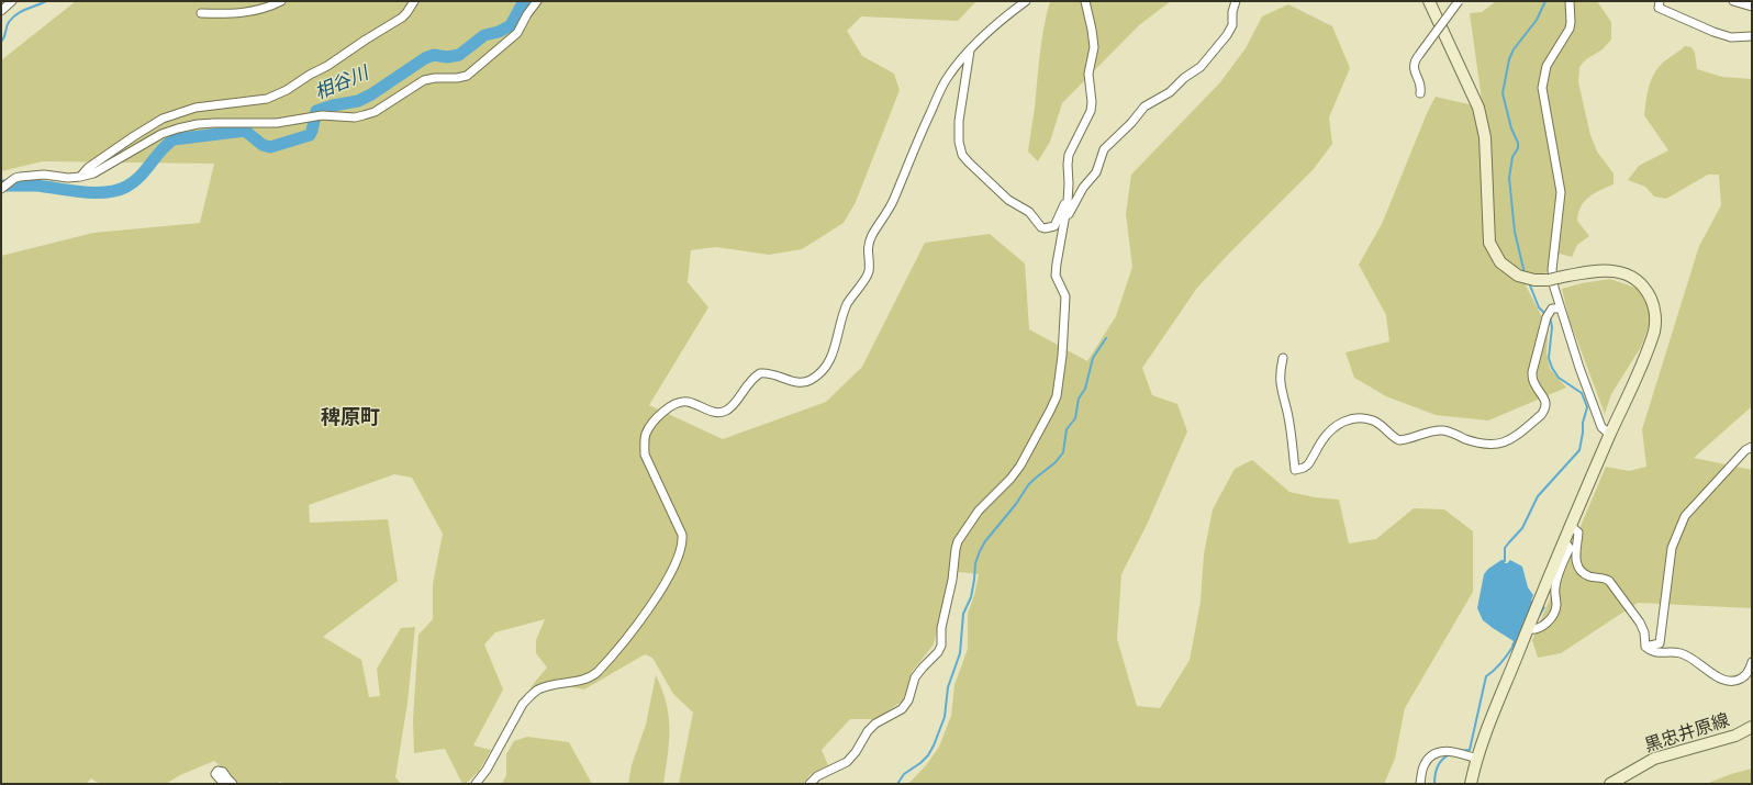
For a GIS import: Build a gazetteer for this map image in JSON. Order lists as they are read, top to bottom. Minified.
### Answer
{"streets":{"street":["黒忠井原線"]},"districts":["稗原町"],"water":["相谷川"]}
